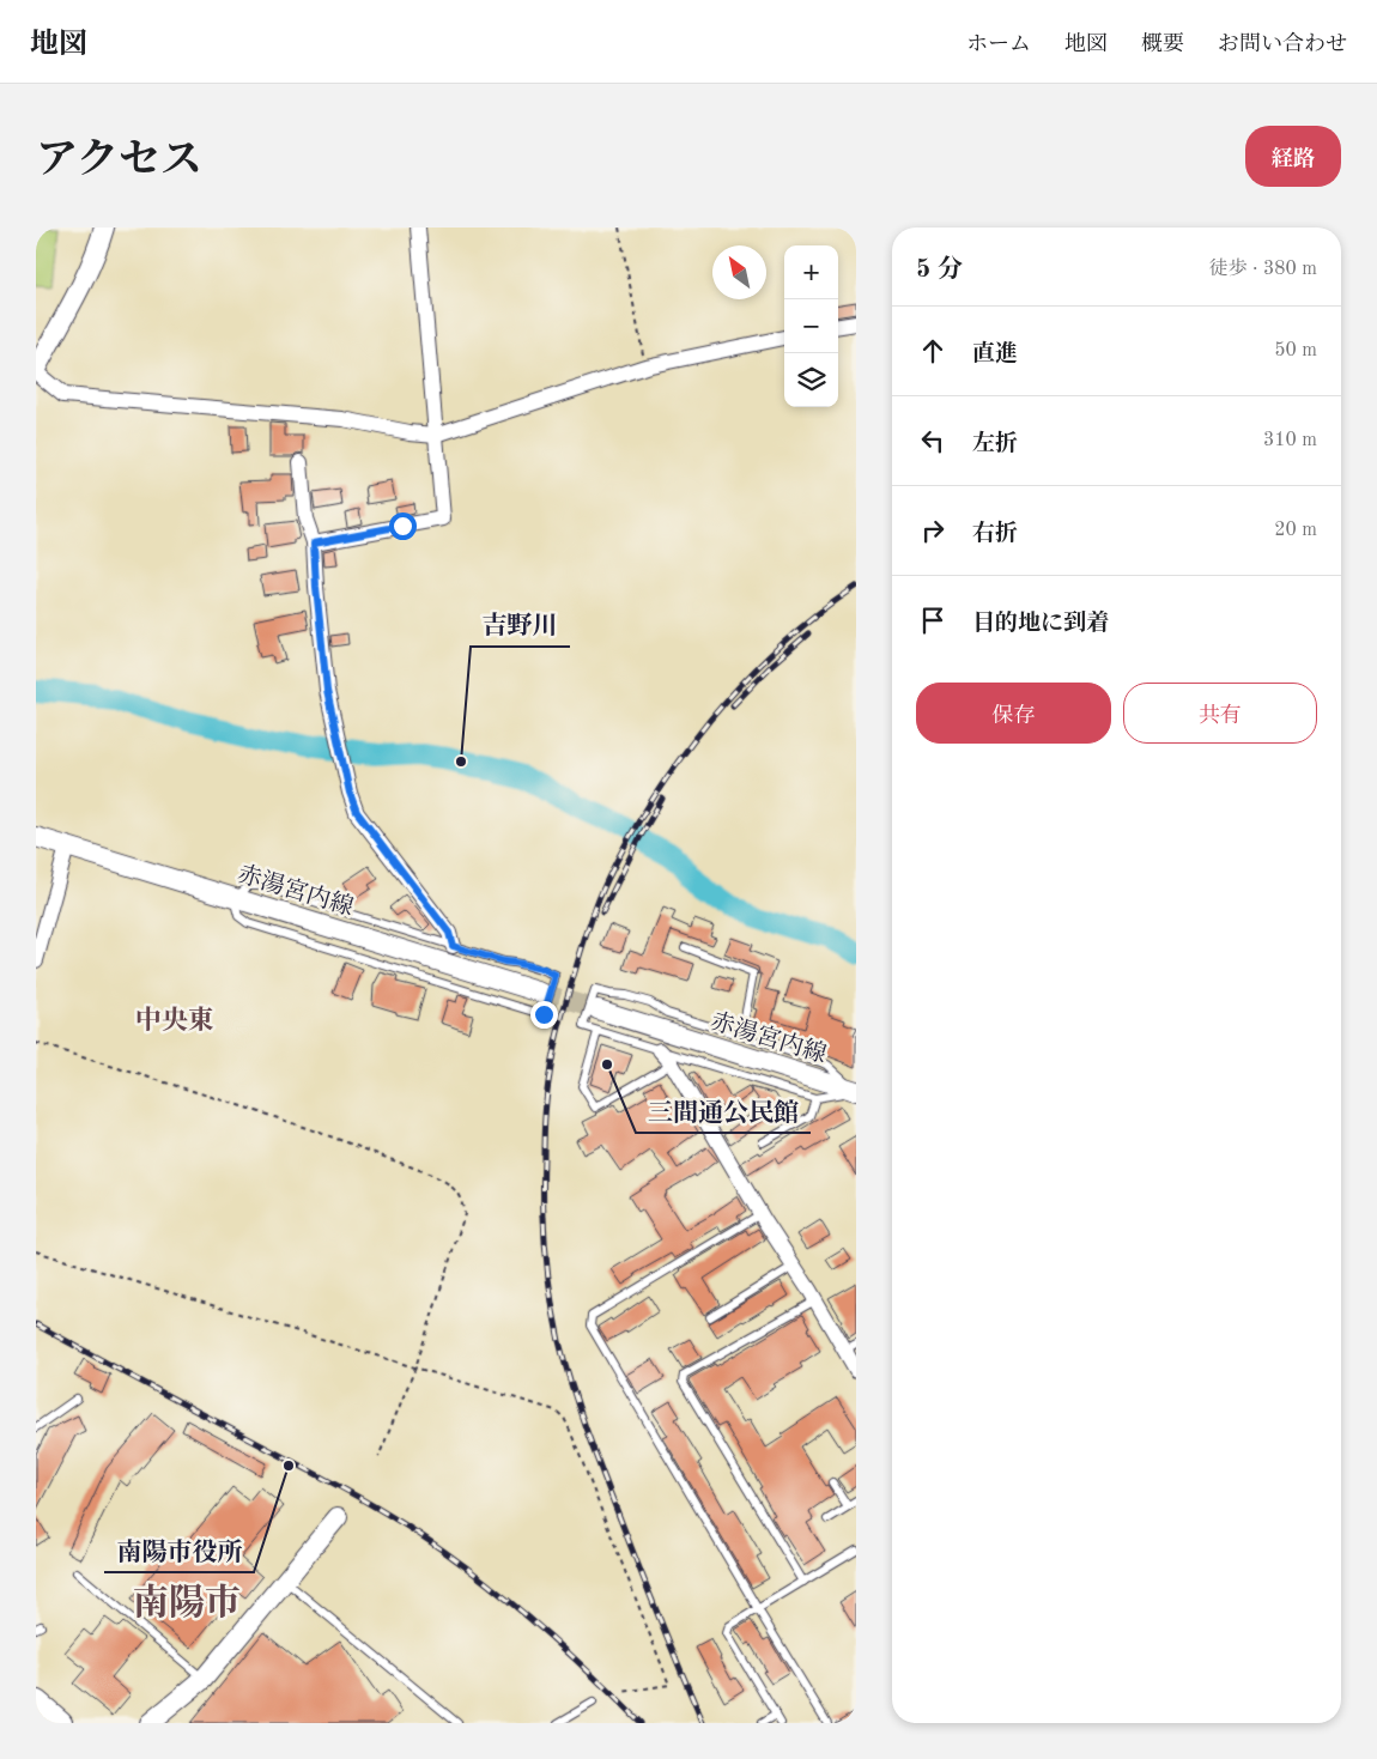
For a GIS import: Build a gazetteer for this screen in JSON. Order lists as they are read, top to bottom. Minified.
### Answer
{"streets":{"main road":["赤湯宮内線"]},"districts":["中央東","南陽市"],"places":["吉野川","三間通公民館","南陽市役所"],"north":"top left","page":{"header":"地図","nav":["ホーム","地図","概要","お問い合わせ"],"title":"アクセス","buttons":["経路",["保存","共有"]],"heading":["5 分","徒歩 · 380 m"],"map_buttons":["+","−"],"list":[["直進","50 m"],["左折","310 m"],["右折","20 m"],"目的地に到着"]}}
